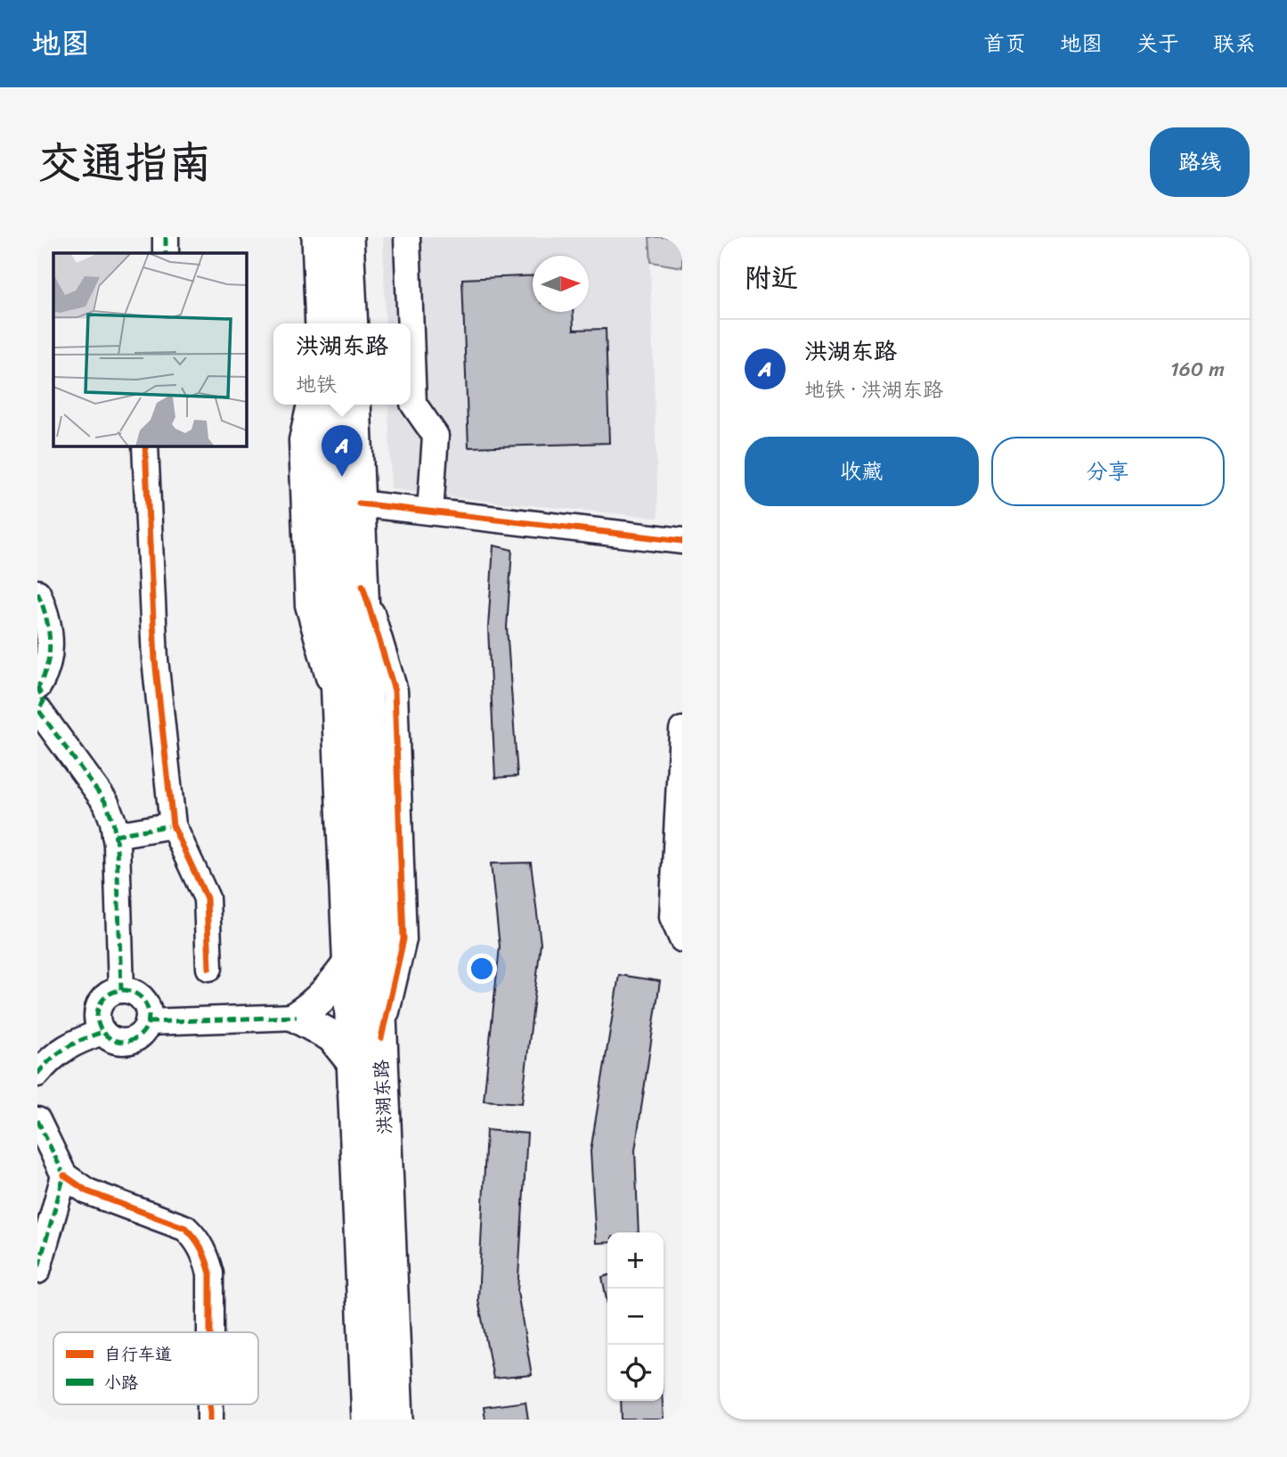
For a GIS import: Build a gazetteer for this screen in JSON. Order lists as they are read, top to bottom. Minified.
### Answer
{"streets":{"main road":["洪湖东路"]},"legend":["自行车道","小路"],"north":"right","page":{"header":"地图","nav":["首页","地图","关于","联系"],"title":"交通指南","buttons":["路线",["收藏","分享"]],"heading":"附近","list":[{"mark":"A","name":"洪湖东路","note":"地铁 · 洪湖东路","value":"160 m"}],"popup":["洪湖东路","地铁"],"pins":"A","map_buttons":["+","−"]}}
